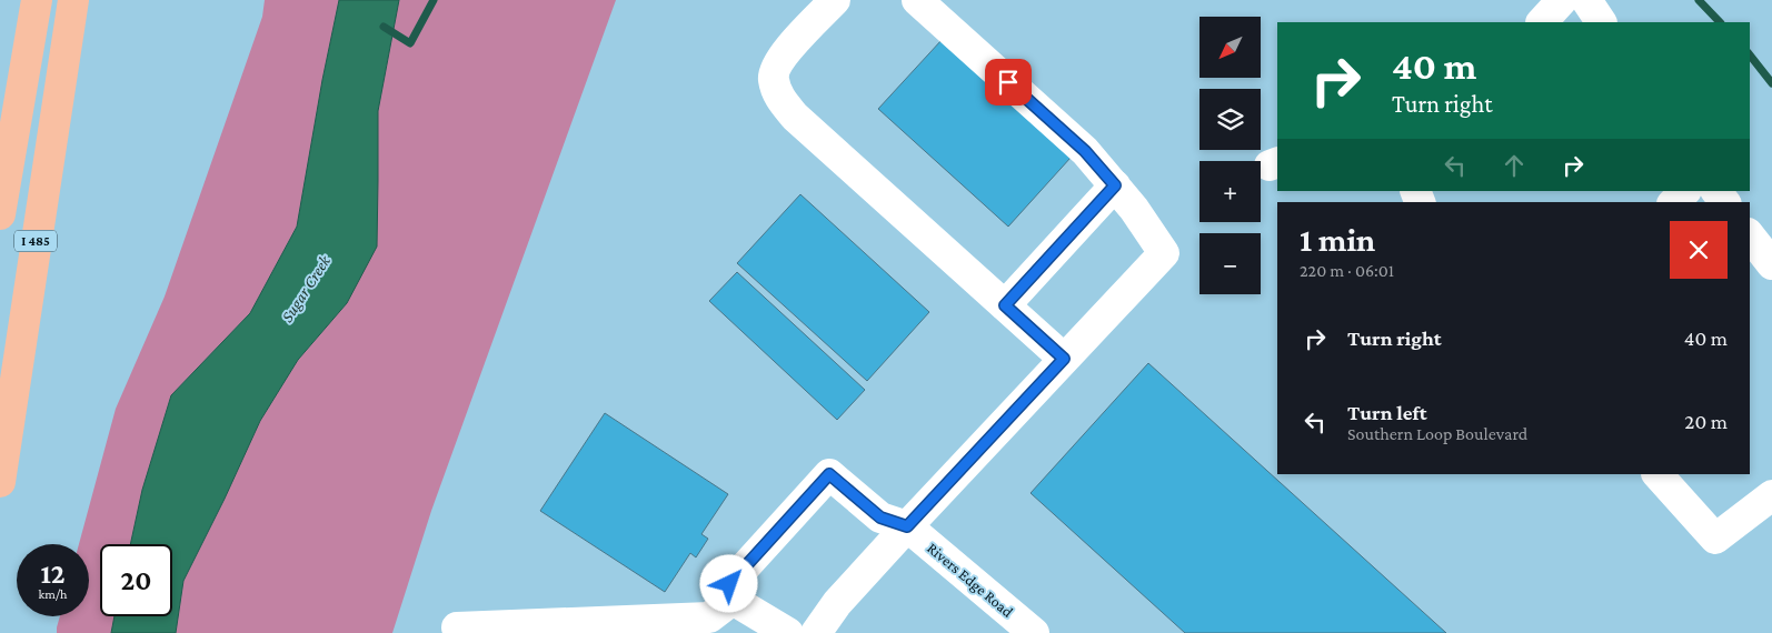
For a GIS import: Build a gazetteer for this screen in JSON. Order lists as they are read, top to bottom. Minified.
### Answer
{"streets":{"highway":["I 485"],"street":["Rivers Edge Road"]},"water":["Sugar Creek"],"north":"bottom left","page":{"map_buttons":["+","−"],"turn":["40 m","Turn right"],"heading":["1 min","220 m · 06:01"],"list":[{"name":"Turn right","value":"40 m"},{"name":"Turn left","note":"Southern Loop Boulevard","value":"20 m"}],"speed":"12 km/h","limit":"20"}}
